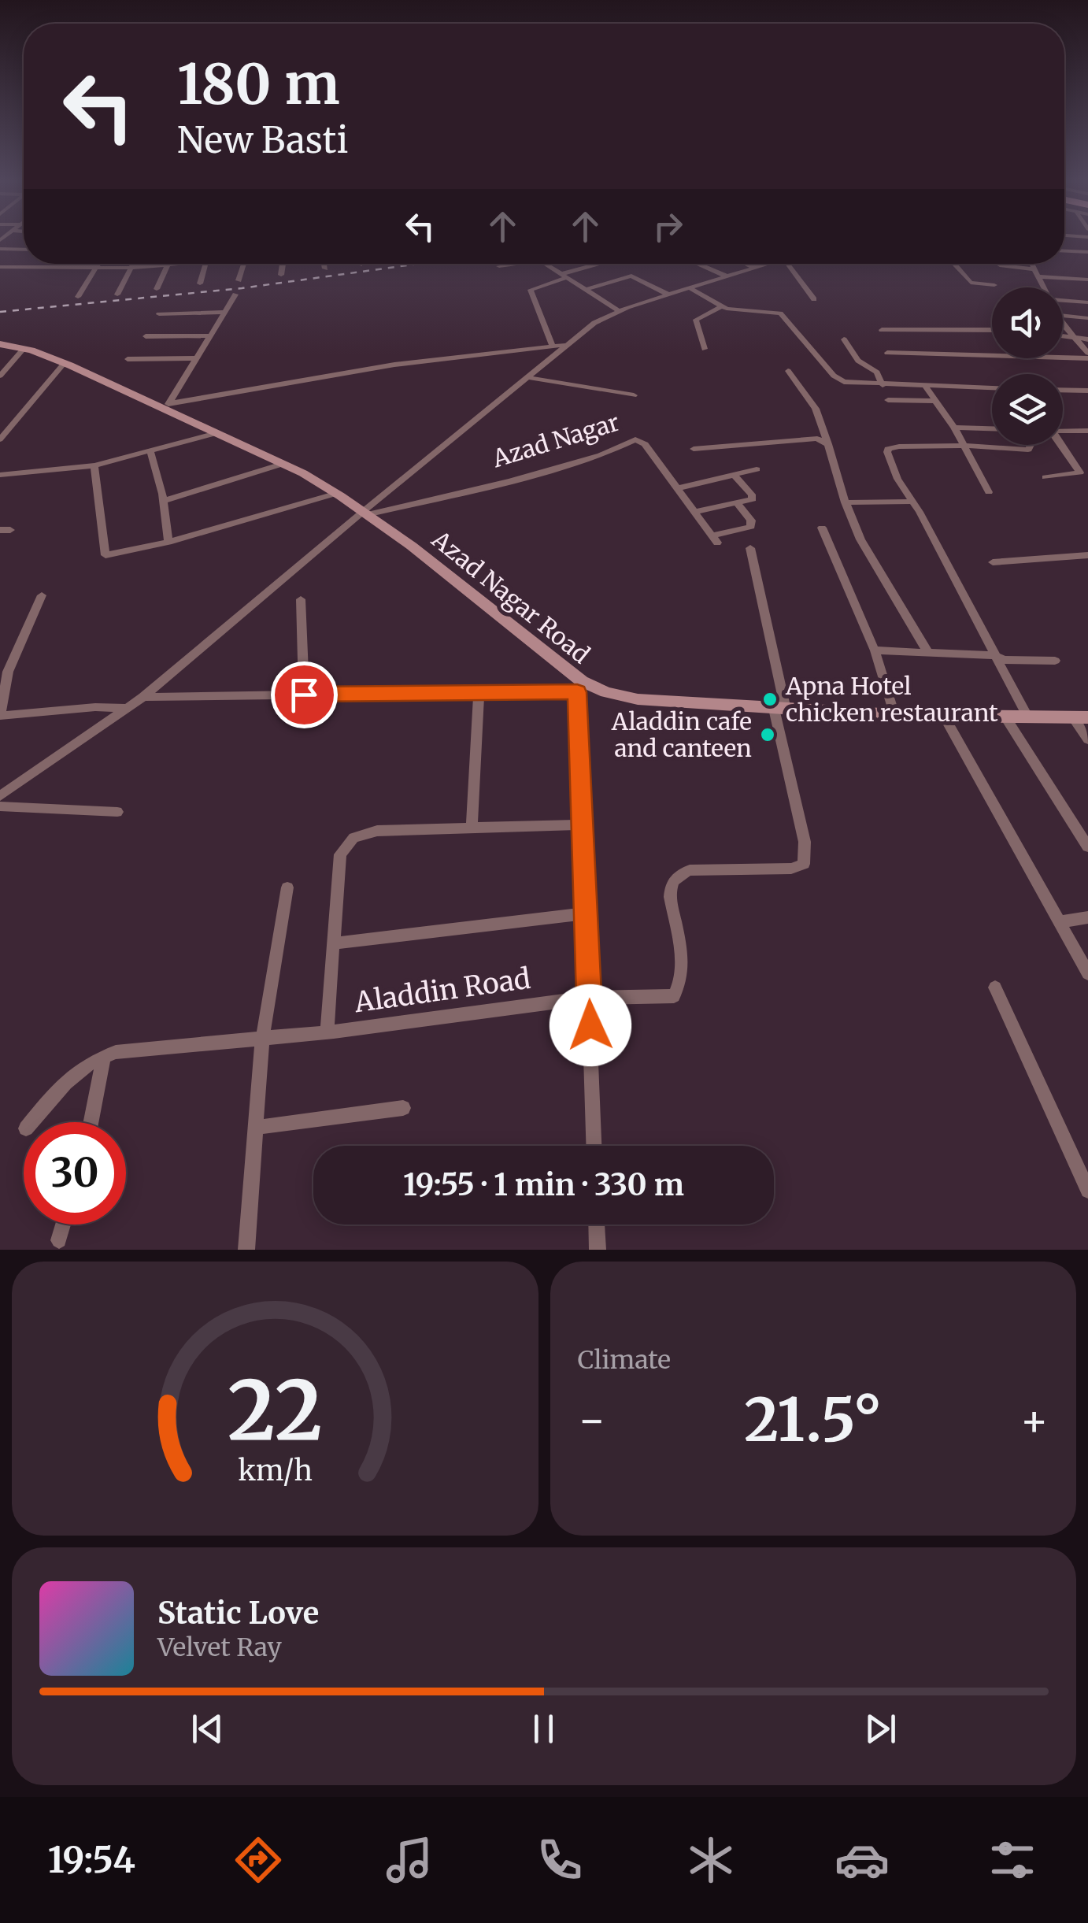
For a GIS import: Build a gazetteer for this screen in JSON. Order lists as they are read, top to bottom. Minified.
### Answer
{"streets":{"street":["Azad Nagar","Azad Nagar Road","Aladdin Road"]},"crossings":[["Azad Nagar","Azad Nagar Road"],["Azad Nagar Road","Aladdin Road"]],"places":["Apna Hotel chicken restaurant","Aladdin cafe and canteen"],"page":{"turn":["180 m","New Basti"],"limit":"30","trip":"19:55 · 1 min · 330 m","tile":"Climate","heat":["−","21.5°","+"],"song":["Static Love","Velvet Ray"],"tabs":"19:54","gauge":["22","km/h"]}}
